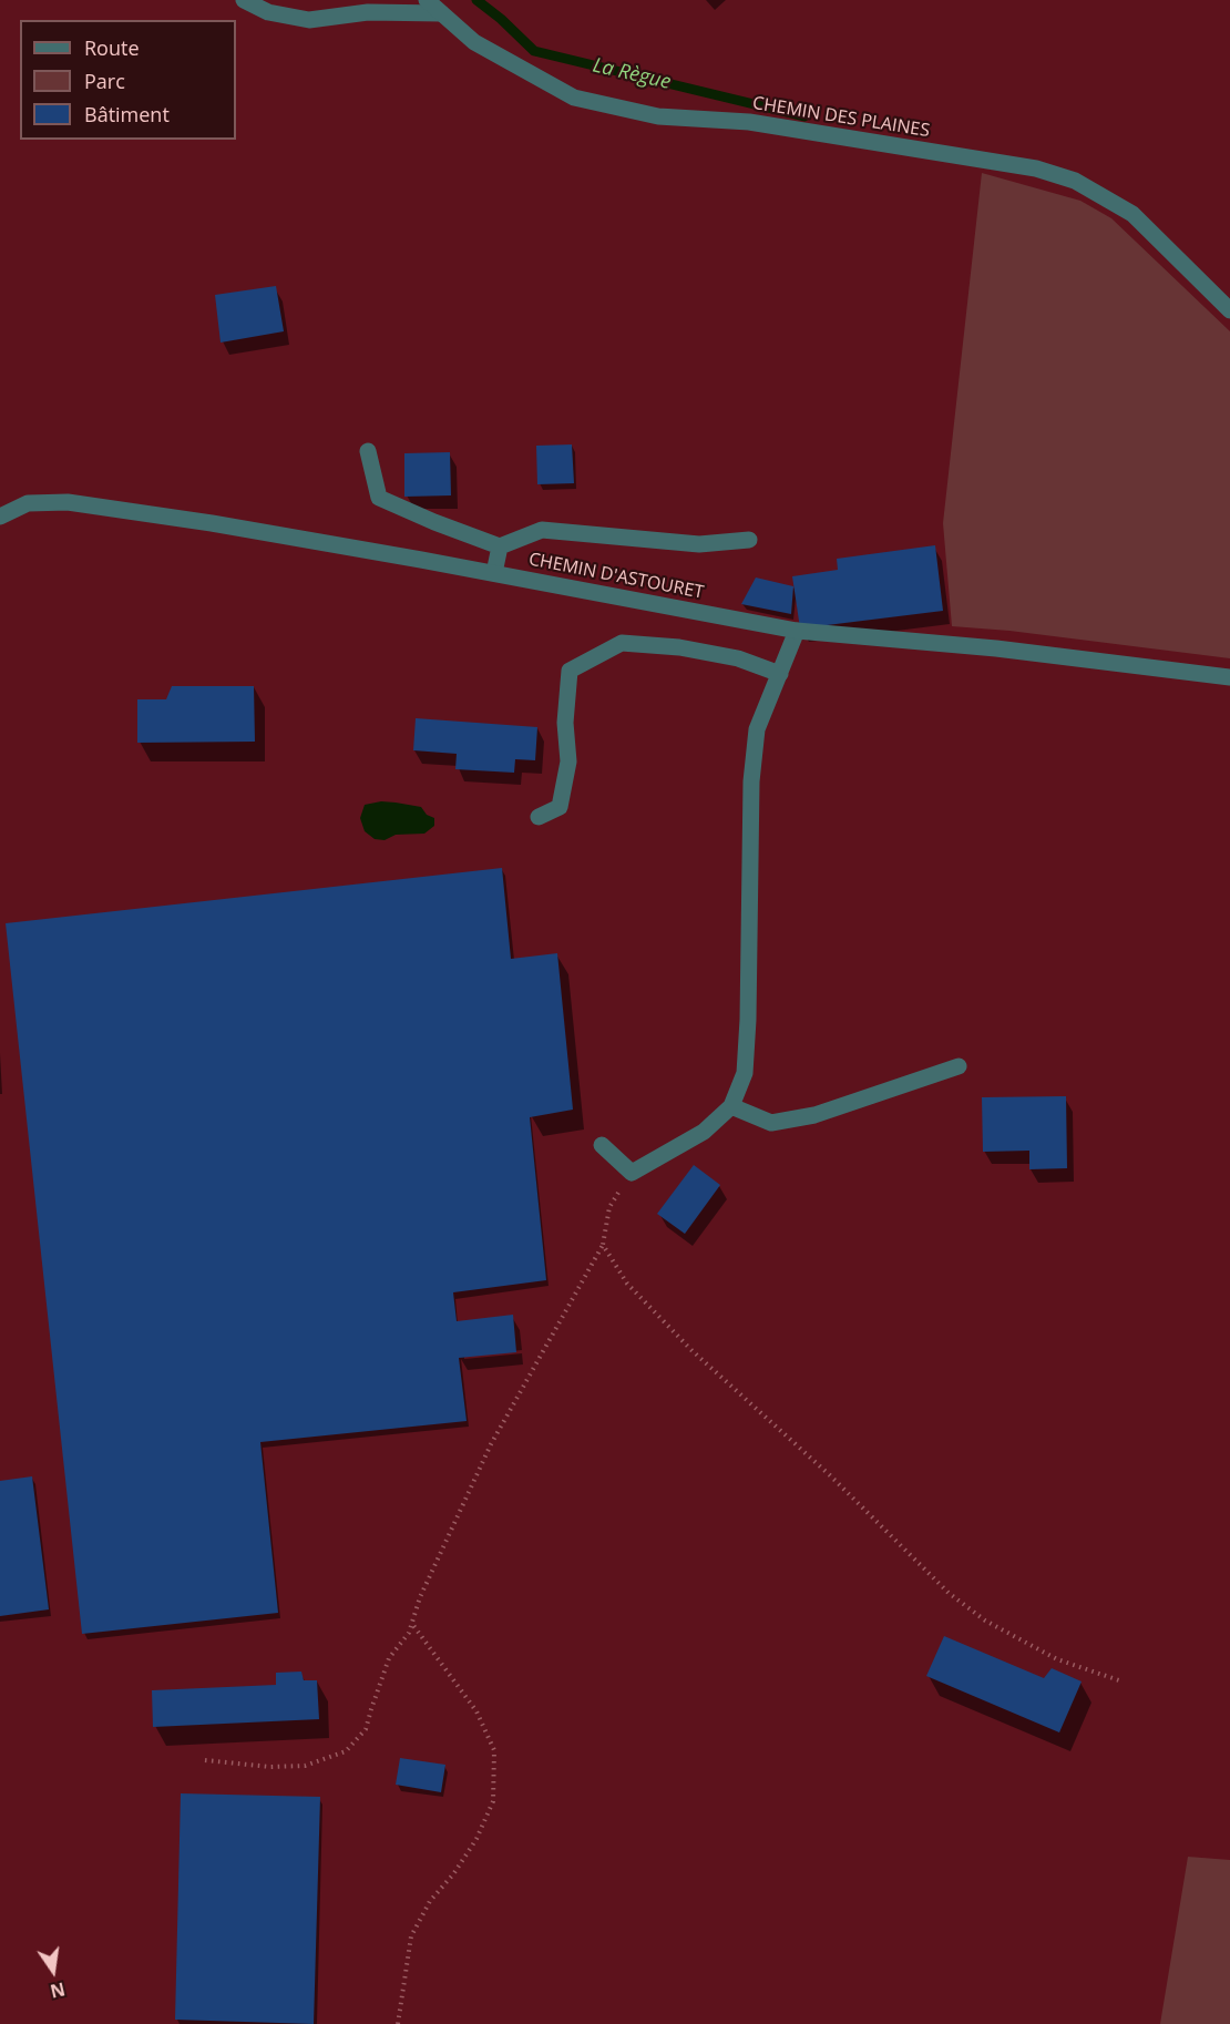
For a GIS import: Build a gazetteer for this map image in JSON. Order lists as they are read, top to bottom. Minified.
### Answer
{"streets":{"street":["CHEMIN DES PLAINES","CHEMIN D'ASTOURET"]},"water":["La Règue"],"legend":["Route","Parc","Bâtiment"],"north":"bottom"}
